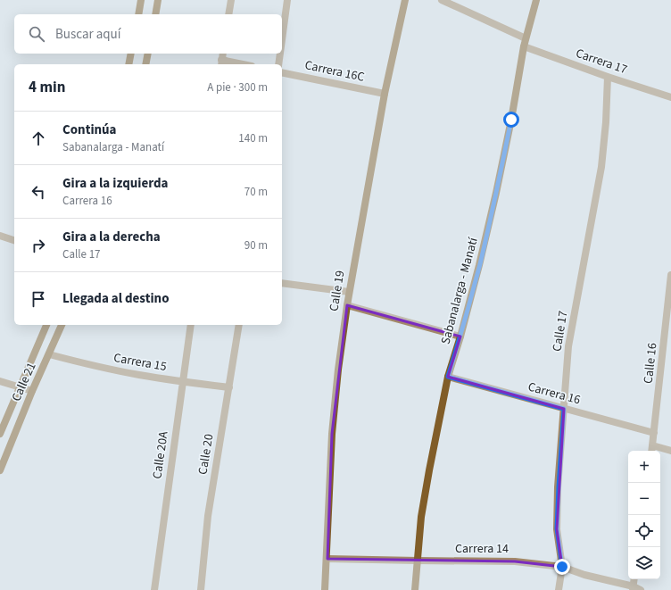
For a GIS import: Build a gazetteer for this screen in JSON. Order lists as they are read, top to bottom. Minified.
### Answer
{"streets":{"street":["Carrera 17","Carrera 16C","Calle 19","Sabanalarga - Manatí","Calle 17","Carrera 15","Calle 16","Calle 21","Carrera 16","Calle 20","Calle 20A","Carrera 14"]},"crossings":[["Carrera 17","Sabanalarga - Manatí"],["Carrera 17","Calle 17"],["Carrera 16C","Calle 19"],["Calle 19","Carrera 14"],["Sabanalarga - Manatí","Carrera 16"],["Sabanalarga - Manatí","Carrera 14"],["Calle 17","Carrera 16"],["Calle 17","Carrera 14"],["Carrera 15","Calle 21"],["Carrera 15","Calle 20"],["Carrera 15","Calle 20A"],["Calle 16","Carrera 16"]],"page":{"search":"Buscar aquí","heading":["4 min","A pie · 300 m"],"list":[["Continúa","Sabanalarga - Manatí","140 m"],["Gira a la izquierda","Carrera 16","70 m"],["Gira a la derecha","Calle 17","90 m"],"Llegada al destino"],"map_buttons":["+","−"]}}
